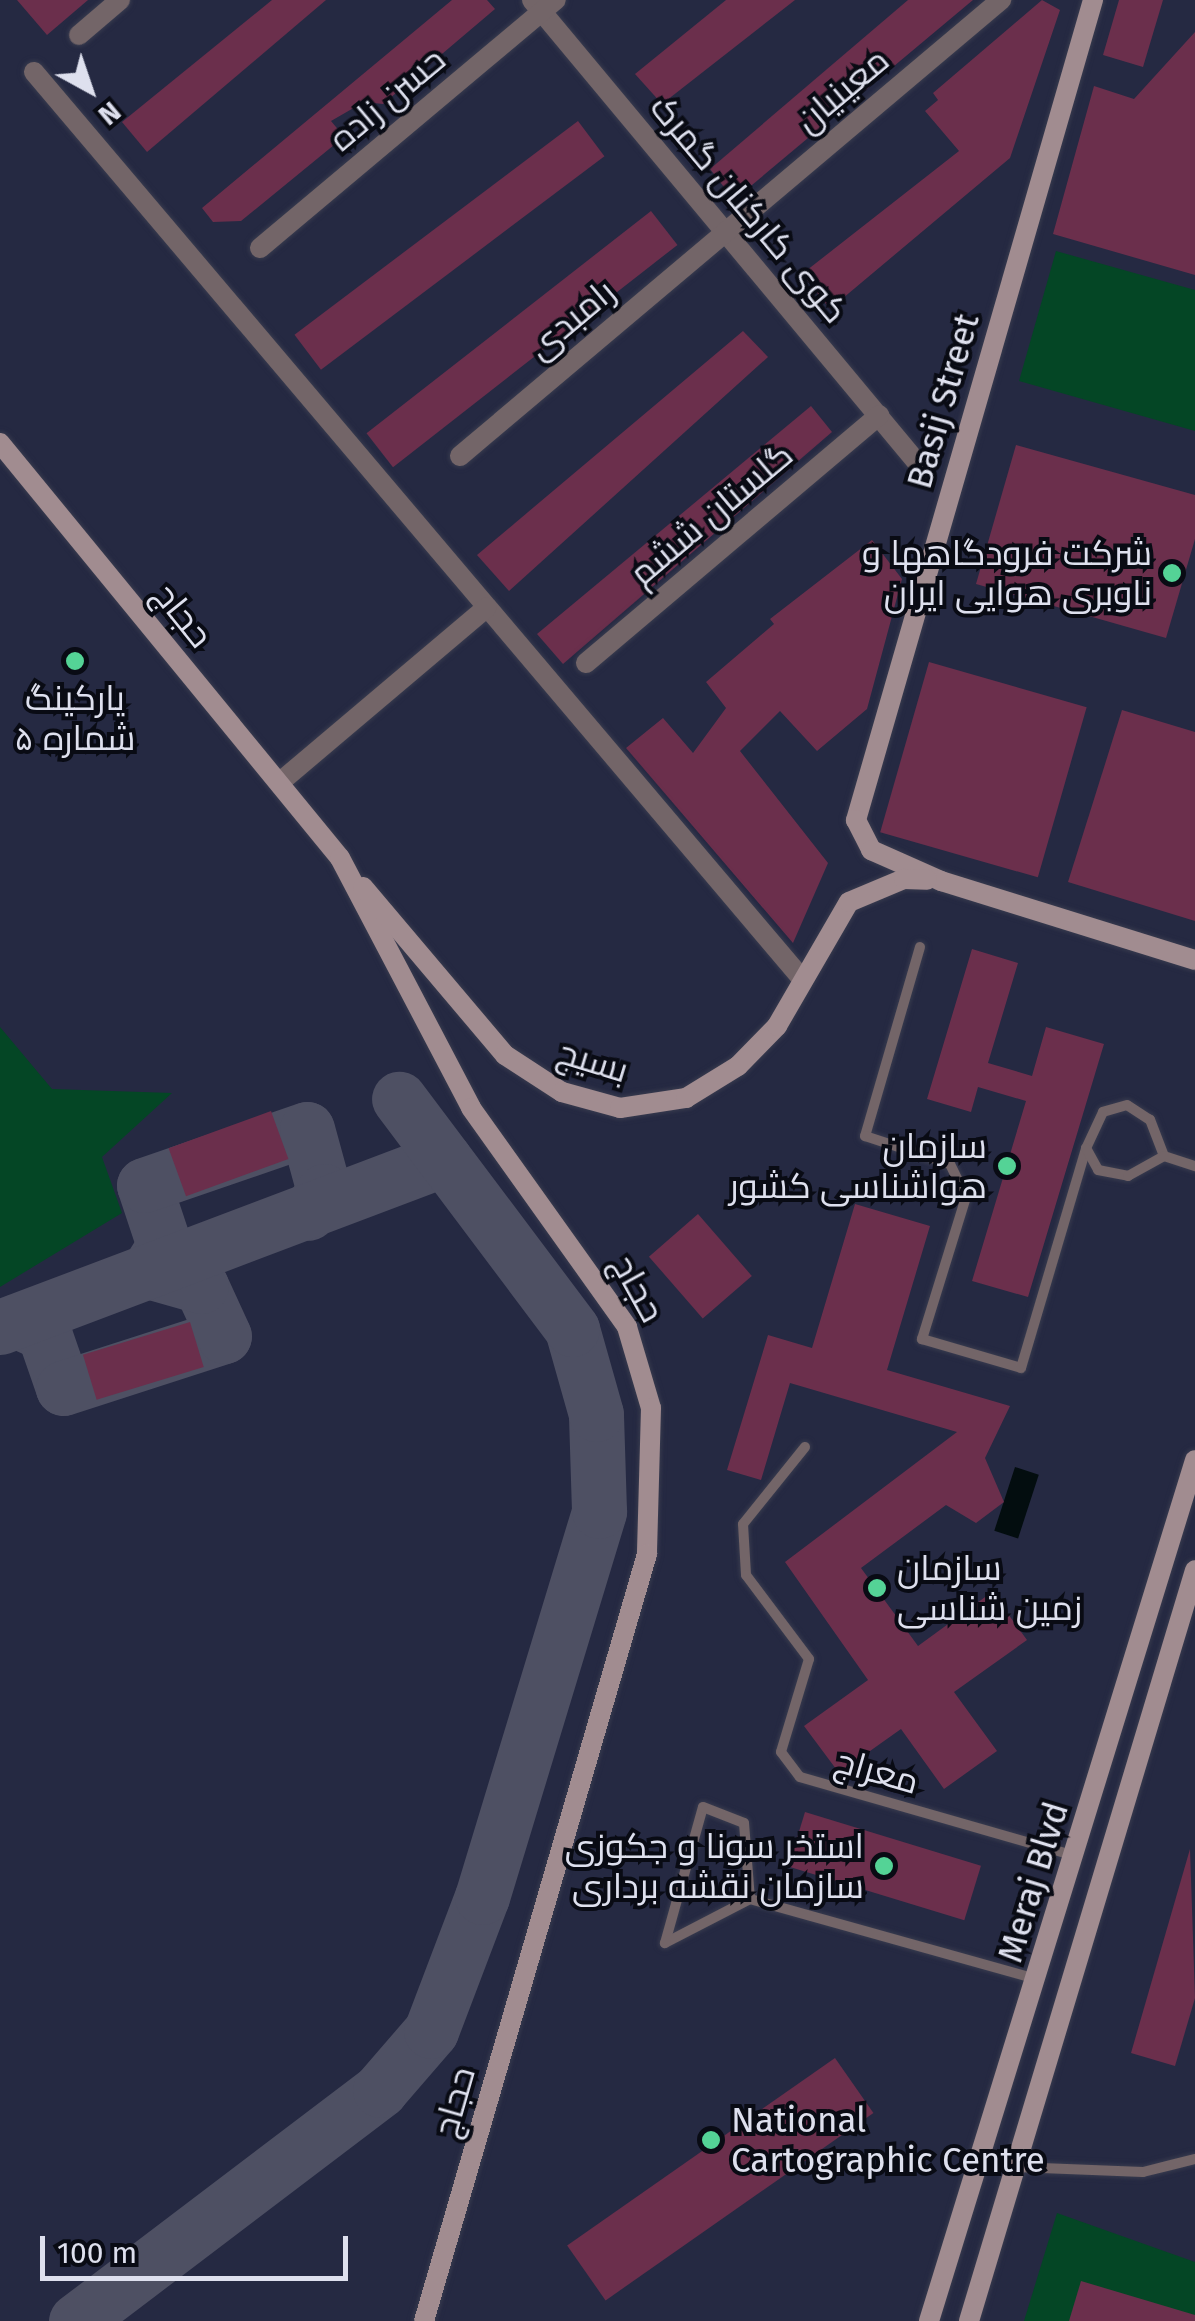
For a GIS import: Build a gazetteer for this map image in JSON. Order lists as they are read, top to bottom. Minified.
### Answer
{"streets":{"main road":["Basij Street","حجاج","بسیج","Meraj Blvd"],"street":["معینیان","حسن زاده","کوی کارکنان گمرک","رامبدی","گلستان ششم"],"lane":["معراج"]},"crossings":[["معینیان","کوی کارکنان گمرک"],["معینیان","رامبدی"],["حسن زاده","کوی کارکنان گمرک"],["کوی کارکنان گمرک","رامبدی"],["کوی کارکنان گمرک","گلستان ششم"],["Basij Street","بسیج"],["حجاج","بسیج"],["معراج","Meraj Blvd"]],"places":["شرکت فرودگاهها و ناوبری هوایی ایران","پارکینگ شماره ۵","سازمان هواشناسی کشور","سازمان زمین شناسی","استخر سونا و جکوزی سازمان نقشه برداری","National Cartographic Centre"],"scale_bar":"100 m","north":"bottom right"}
